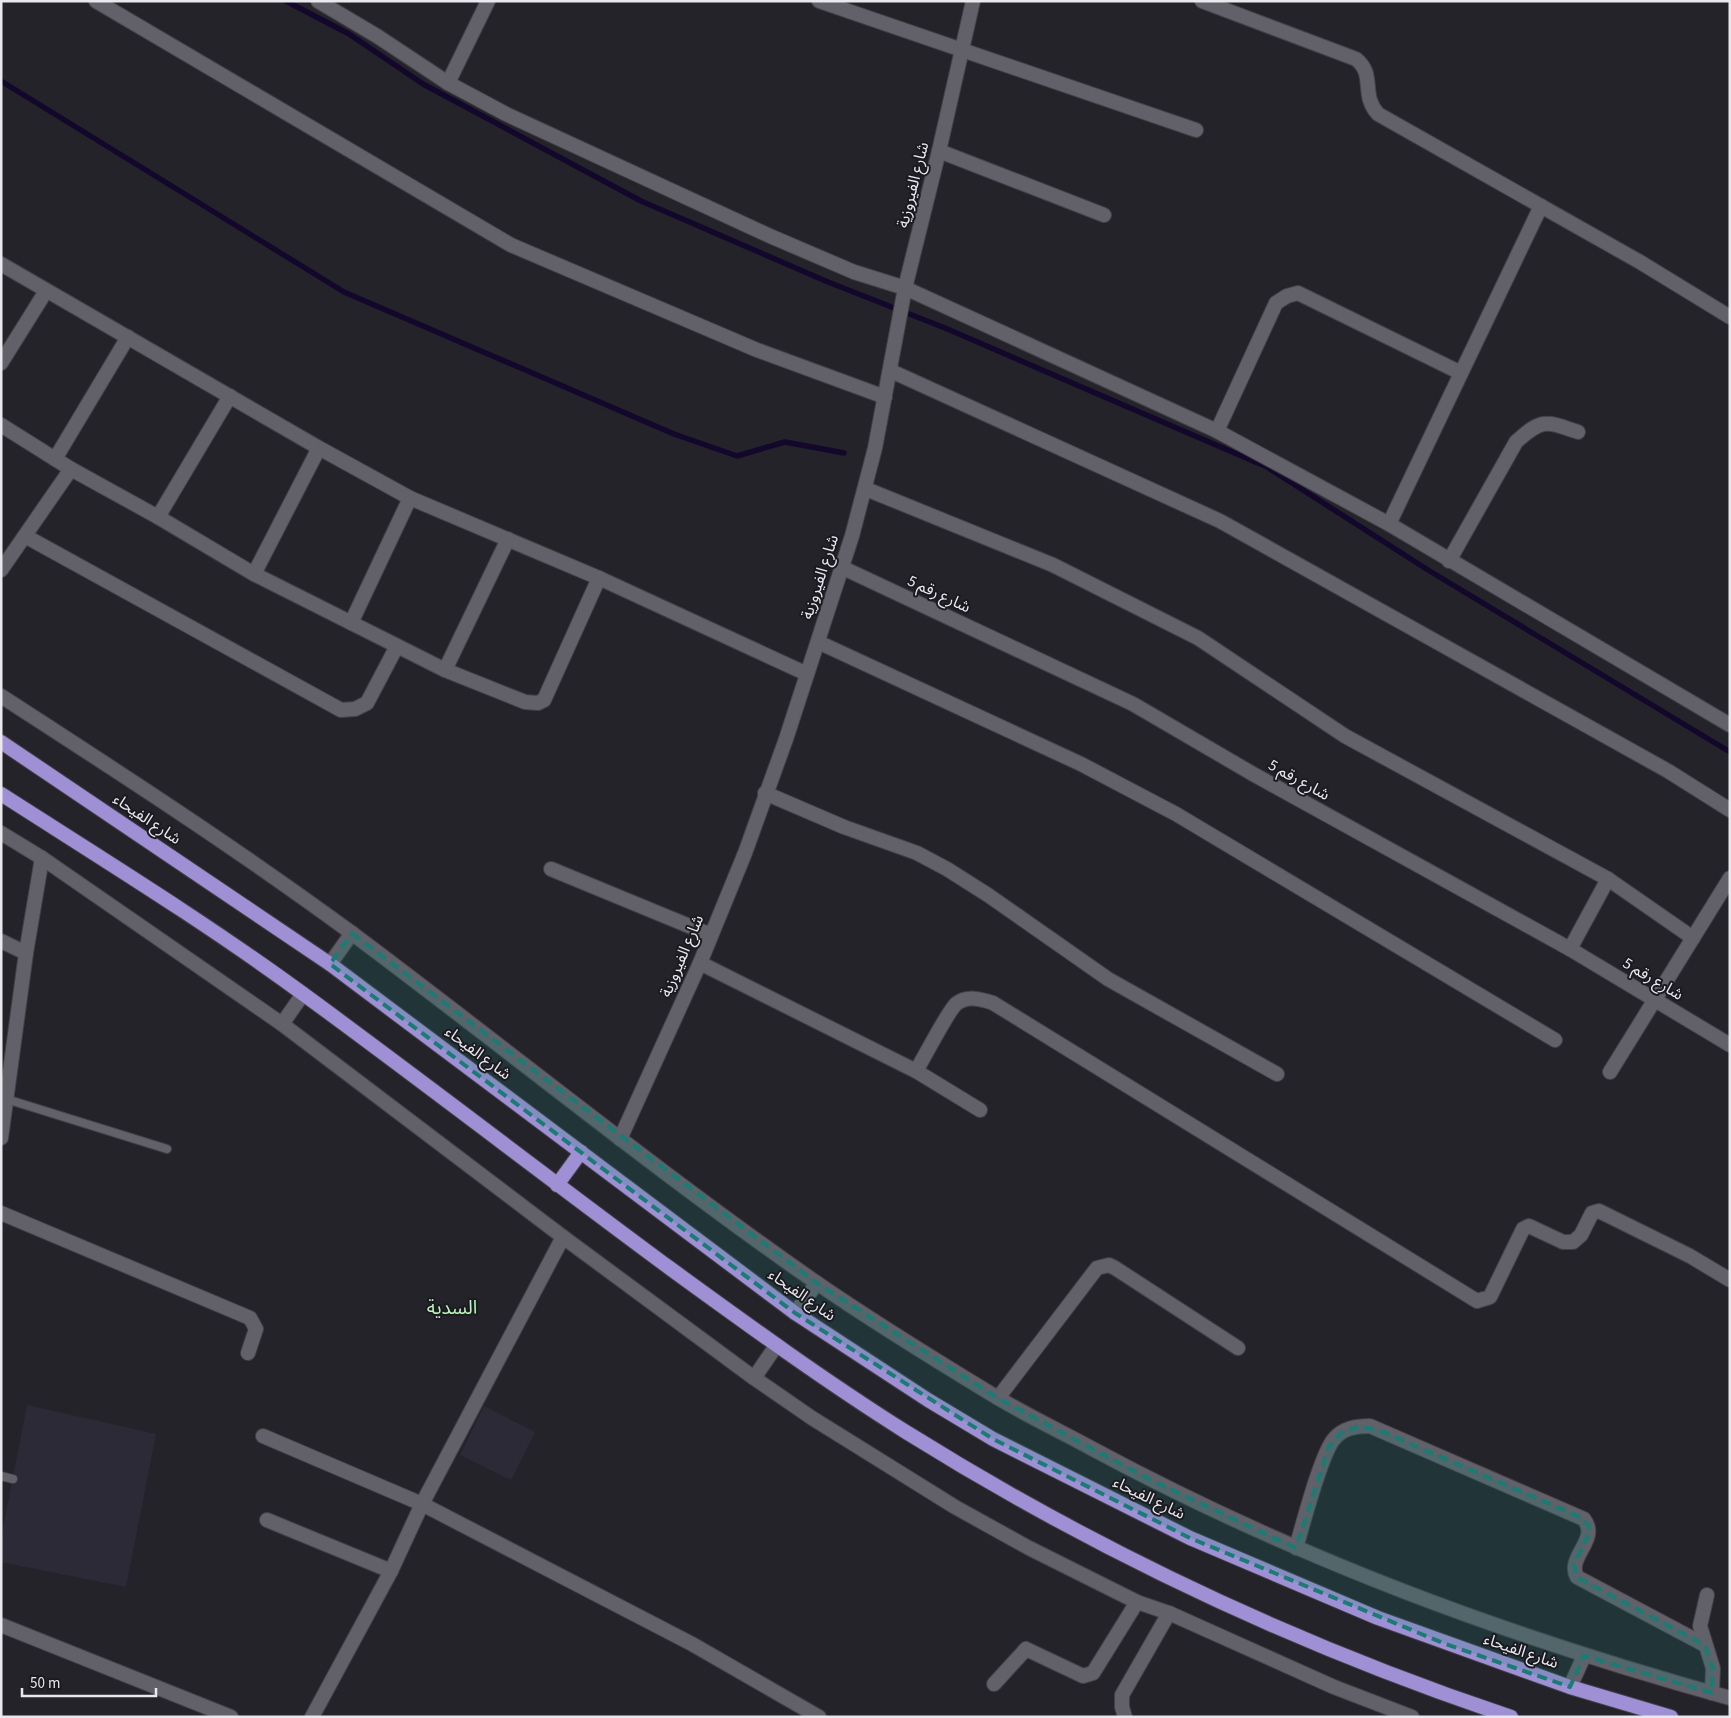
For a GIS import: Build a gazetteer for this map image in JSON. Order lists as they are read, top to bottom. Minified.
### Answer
{"streets":{"highway":["شارع الفيحاء"],"street":["شارع الفيروزية","شارع رقم 5"]},"crossings":[["شارع الفيروزية","شارع رقم 5"]],"districts":["السدية"],"scale_bar":"50 m"}
